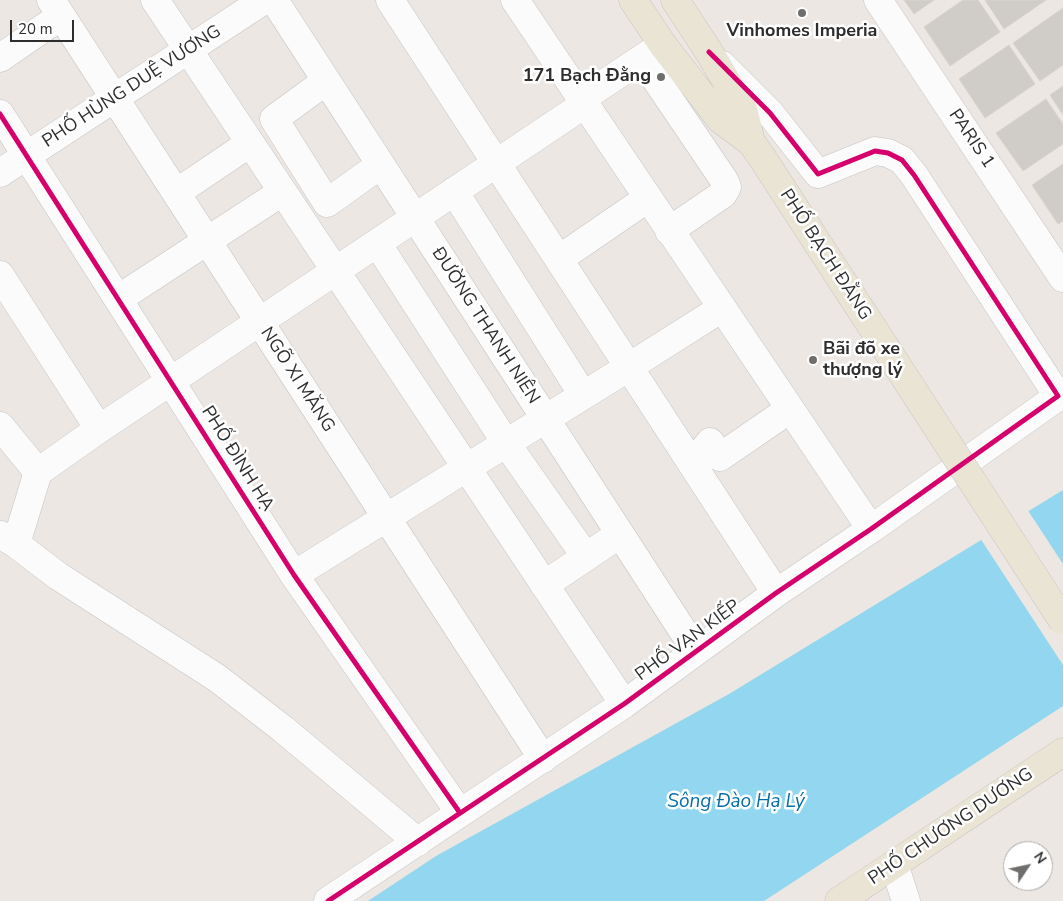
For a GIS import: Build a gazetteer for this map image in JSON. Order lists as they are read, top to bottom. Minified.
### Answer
{"streets":{"main road":["PHỐ BẠCH ĐẰNG","PHỐ CHƯƠNG DƯƠNG"],"street":["PHỐ HÙNG DUỆ VƯƠNG","PARIS 1","ĐƯỜNG THANH NIÊN","NGÕ XI MĂNG","PHỐ ĐÌNH HẠ","PHỐ VẠN KIẾP"]},"crossings":[["PHỐ HÙNG DUỆ VƯƠNG","NGÕ XI MĂNG"],["PHỐ HÙNG DUỆ VƯƠNG","PHỐ ĐÌNH HẠ"],["ĐƯỜNG THANH NIÊN","PHỐ VẠN KIẾP"],["NGÕ XI MĂNG","PHỐ VẠN KIẾP"],["PHỐ ĐÌNH HẠ","PHỐ VẠN KIẾP"]],"water":["Sông Đào Hạ Lý"],"places":["Vinhomes Imperia","171 Bạch Đằng","Bãi đõ xe thượng lý"],"scale_bar":"20 m","north":"top right"}
